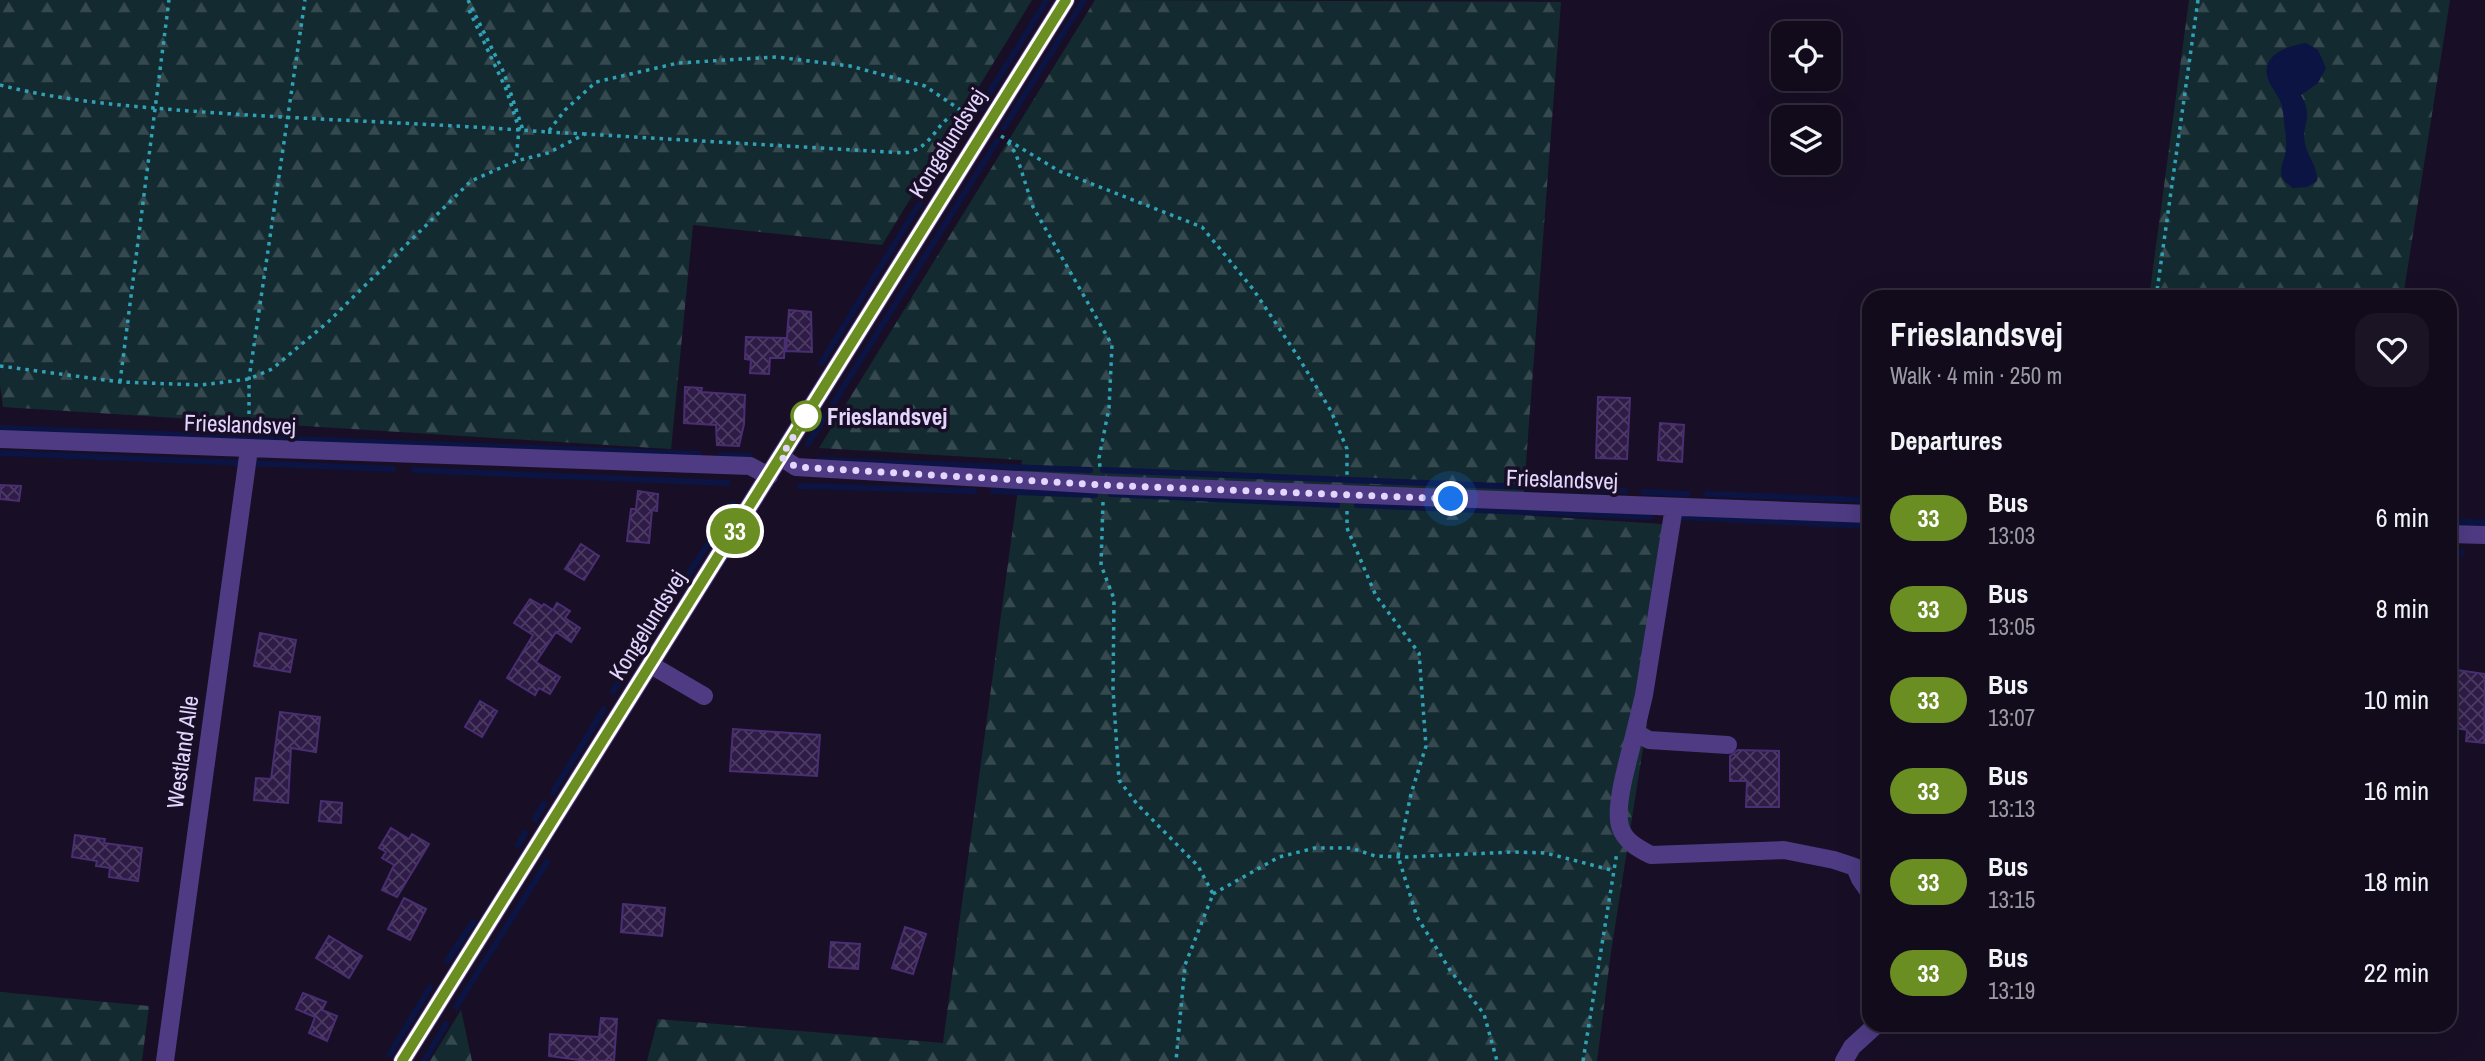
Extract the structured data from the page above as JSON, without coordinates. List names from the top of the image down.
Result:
{
  "streets": {
    "street": ["Kongelundsvej", "Frieslandsvej", "Westland Alle"]
  },
  "crossings": [
    ["Kongelundsvej", "Frieslandsvej"],
    ["Frieslandsvej", "Westland Alle"]
  ],
  "places": ["Frieslandsvej"],
  "lines": ["bus line 33"],
  "page": {
    "on_map": "33",
    "heading": [
      ["Frieslandsvej", "Walk · 4 min · 250 m"],
      "Departures"
    ],
    "list": [
      {
        "mark": "33",
        "name": "Bus",
        "note": "13:03",
        "value": "6 min"
      },
      {
        "mark": "33",
        "name": "Bus",
        "note": "13:05",
        "value": "8 min"
      },
      {
        "mark": "33",
        "name": "Bus",
        "note": "13:07",
        "value": "10 min"
      },
      {
        "mark": "33",
        "name": "Bus",
        "note": "13:13",
        "value": "16 min"
      },
      {
        "mark": "33",
        "name": "Bus",
        "note": "13:15",
        "value": "18 min"
      },
      {
        "mark": "33",
        "name": "Bus",
        "note": "13:19",
        "value": "22 min"
      }
    ]
  }
}
